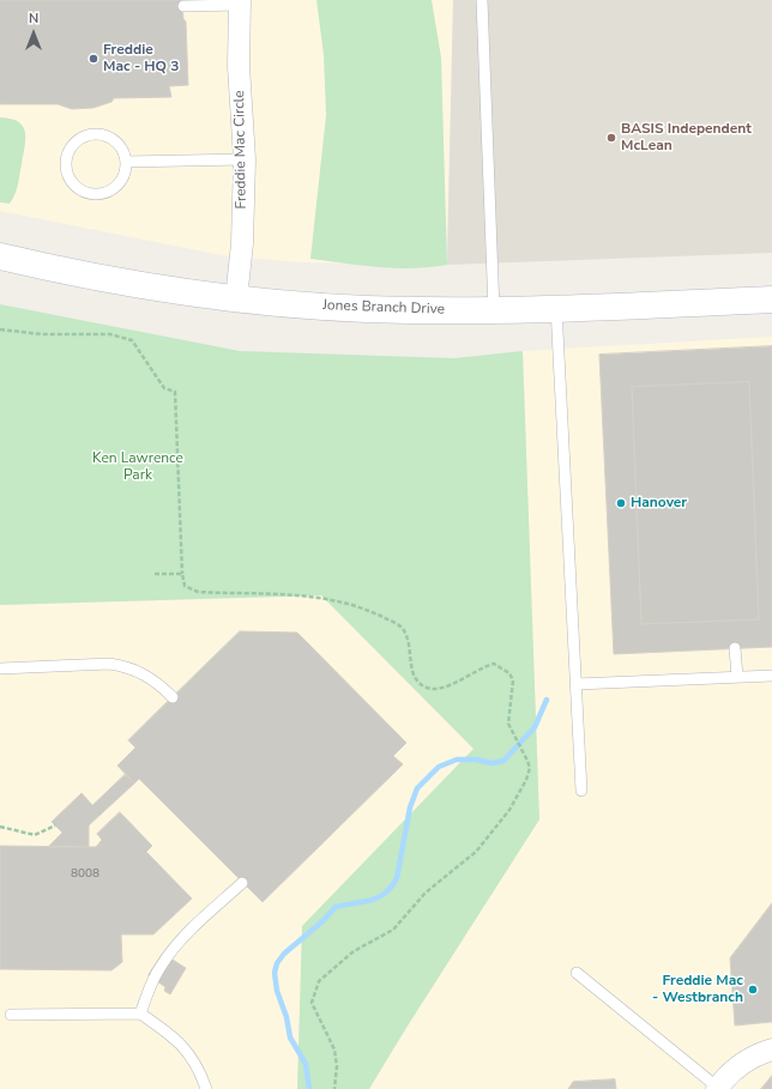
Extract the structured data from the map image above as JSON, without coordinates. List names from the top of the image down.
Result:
{
  "streets": {
    "main road": ["Jones Branch Drive"],
    "street": ["Freddie Mac Circle"]
  },
  "crossings": [
    ["Freddie Mac Circle", "Jones Branch Drive"]
  ],
  "parks": ["Ken Lawrence Park"],
  "places": [
    "Freddie Mac - HQ 3",
    "BASIS Independent McLean",
    "Hanover",
    "Freddie Mac - Westbranch"
  ],
  "house_numbers": ["8008"],
  "north": "top"
}
